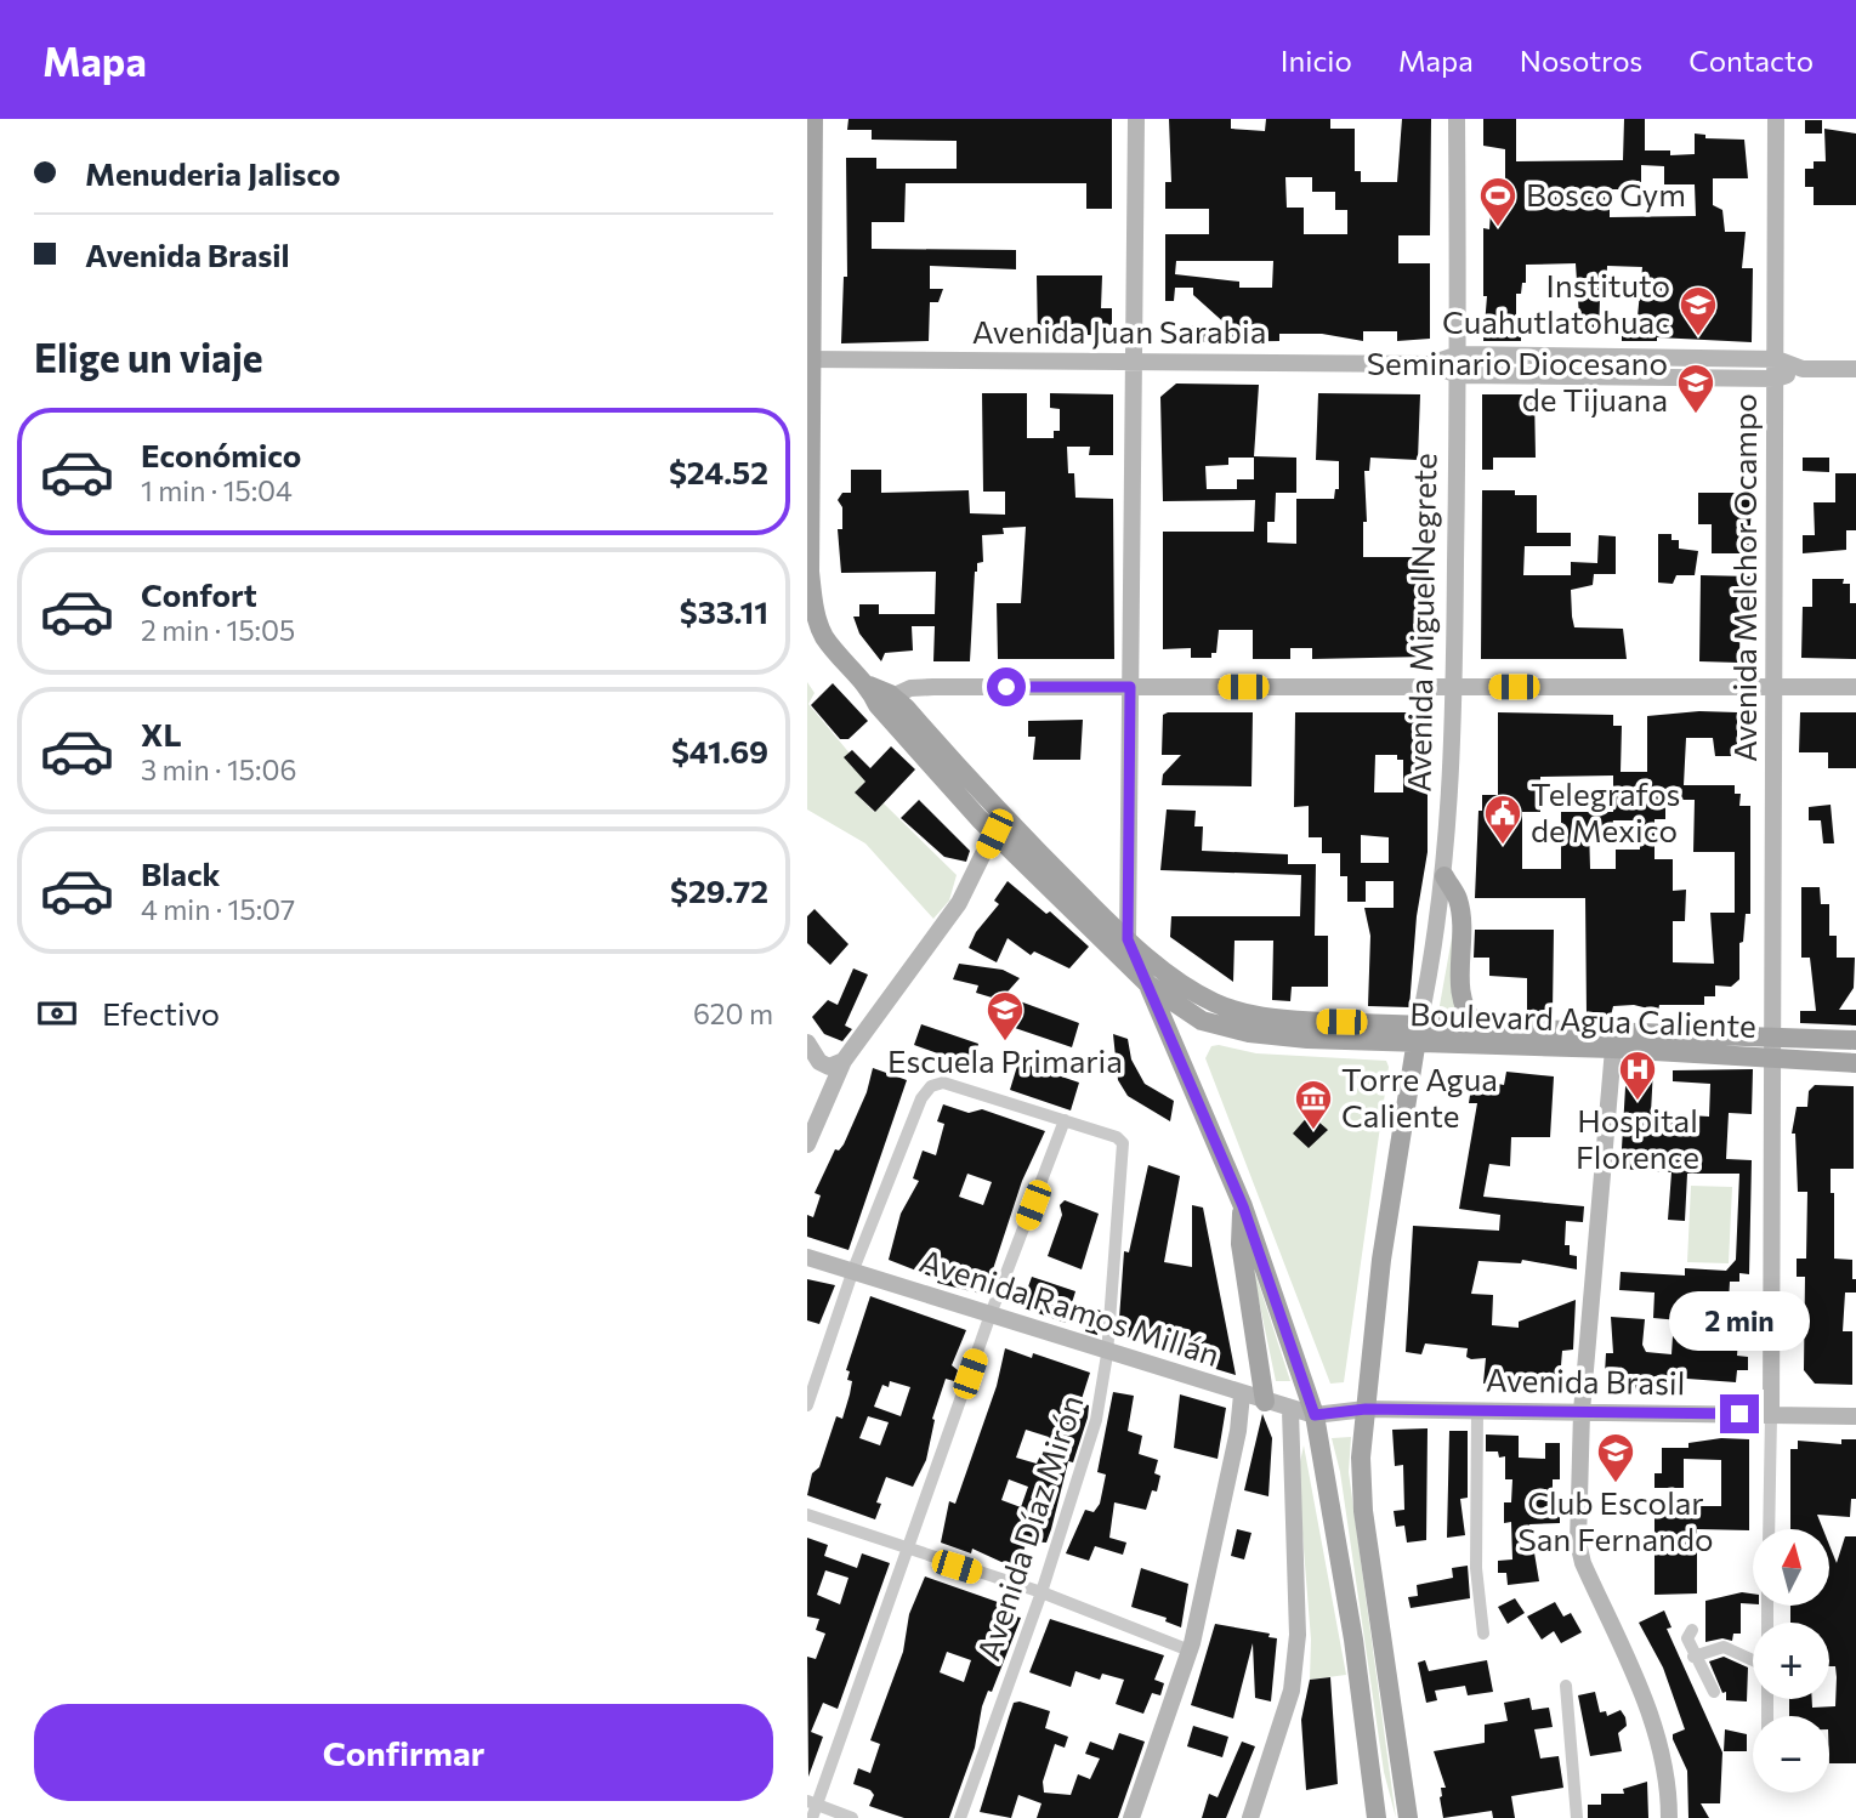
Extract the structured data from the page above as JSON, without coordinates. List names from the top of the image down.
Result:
{
  "streets": {
    "main road": ["Boulevard Agua Caliente"],
    "street": [
      "Avenida Juan Sarabia",
      "Avenida Melchor Ocampo",
      "Avenida Miguel Negrete",
      "Avenida Ramos Millán",
      "Avenida Brasil",
      "Avenida Díaz Mirón"
    ]
  },
  "crossings": [
    ["Avenida Juan Sarabia", "Avenida Melchor Ocampo"],
    ["Avenida Juan Sarabia", "Avenida Miguel Negrete"],
    ["Avenida Juan Sarabia", "Boulevard Agua Caliente"],
    ["Avenida Melchor Ocampo", "Boulevard Agua Caliente"],
    ["Avenida Melchor Ocampo", "Avenida Brasil"],
    ["Avenida Miguel Negrete", "Boulevard Agua Caliente"],
    ["Avenida Ramos Millán", "Avenida Brasil"],
    ["Avenida Ramos Millán", "Avenida Díaz Mirón"]
  ],
  "places": {
    "sports": ["Bosco Gym"],
    "school or university": [
      "Instituto Cuahutlatohuac",
      "Seminario Diocesano de Tijuana",
      "Escuela Primaria",
      "Club Escolar San Fernando"
    ],
    "public building": ["Telegrafos de Mexico"],
    "hospital": ["Hospital Florence"],
    "museum": ["Torre Agua Caliente"]
  },
  "north": "top",
  "page": {
    "header": "Mapa",
    "nav": [
      "Inicio",
      "Mapa",
      "Nosotros",
      "Contacto"
    ],
    "banner": ["Menuderia Jalisco", "Avenida Brasil"],
    "heading": "Elige un viaje",
    "list": [
      {
        "name": "Económico",
        "note": "1 min · 15:04",
        "value": "$24.52"
      },
      {
        "name": "Confort",
        "note": "2 min · 15:05",
        "value": "$33.11"
      },
      {
        "name": "XL",
        "note": "3 min · 15:06",
        "value": "$41.69"
      },
      {
        "name": "Black",
        "note": "4 min · 15:07",
        "value": "$29.72"
      }
    ],
    "pay": ["Efectivo", "620 m"],
    "bubble": "2 min",
    "map_buttons": ["+", "−"],
    "buttons": "Confirmar"
  }
}
